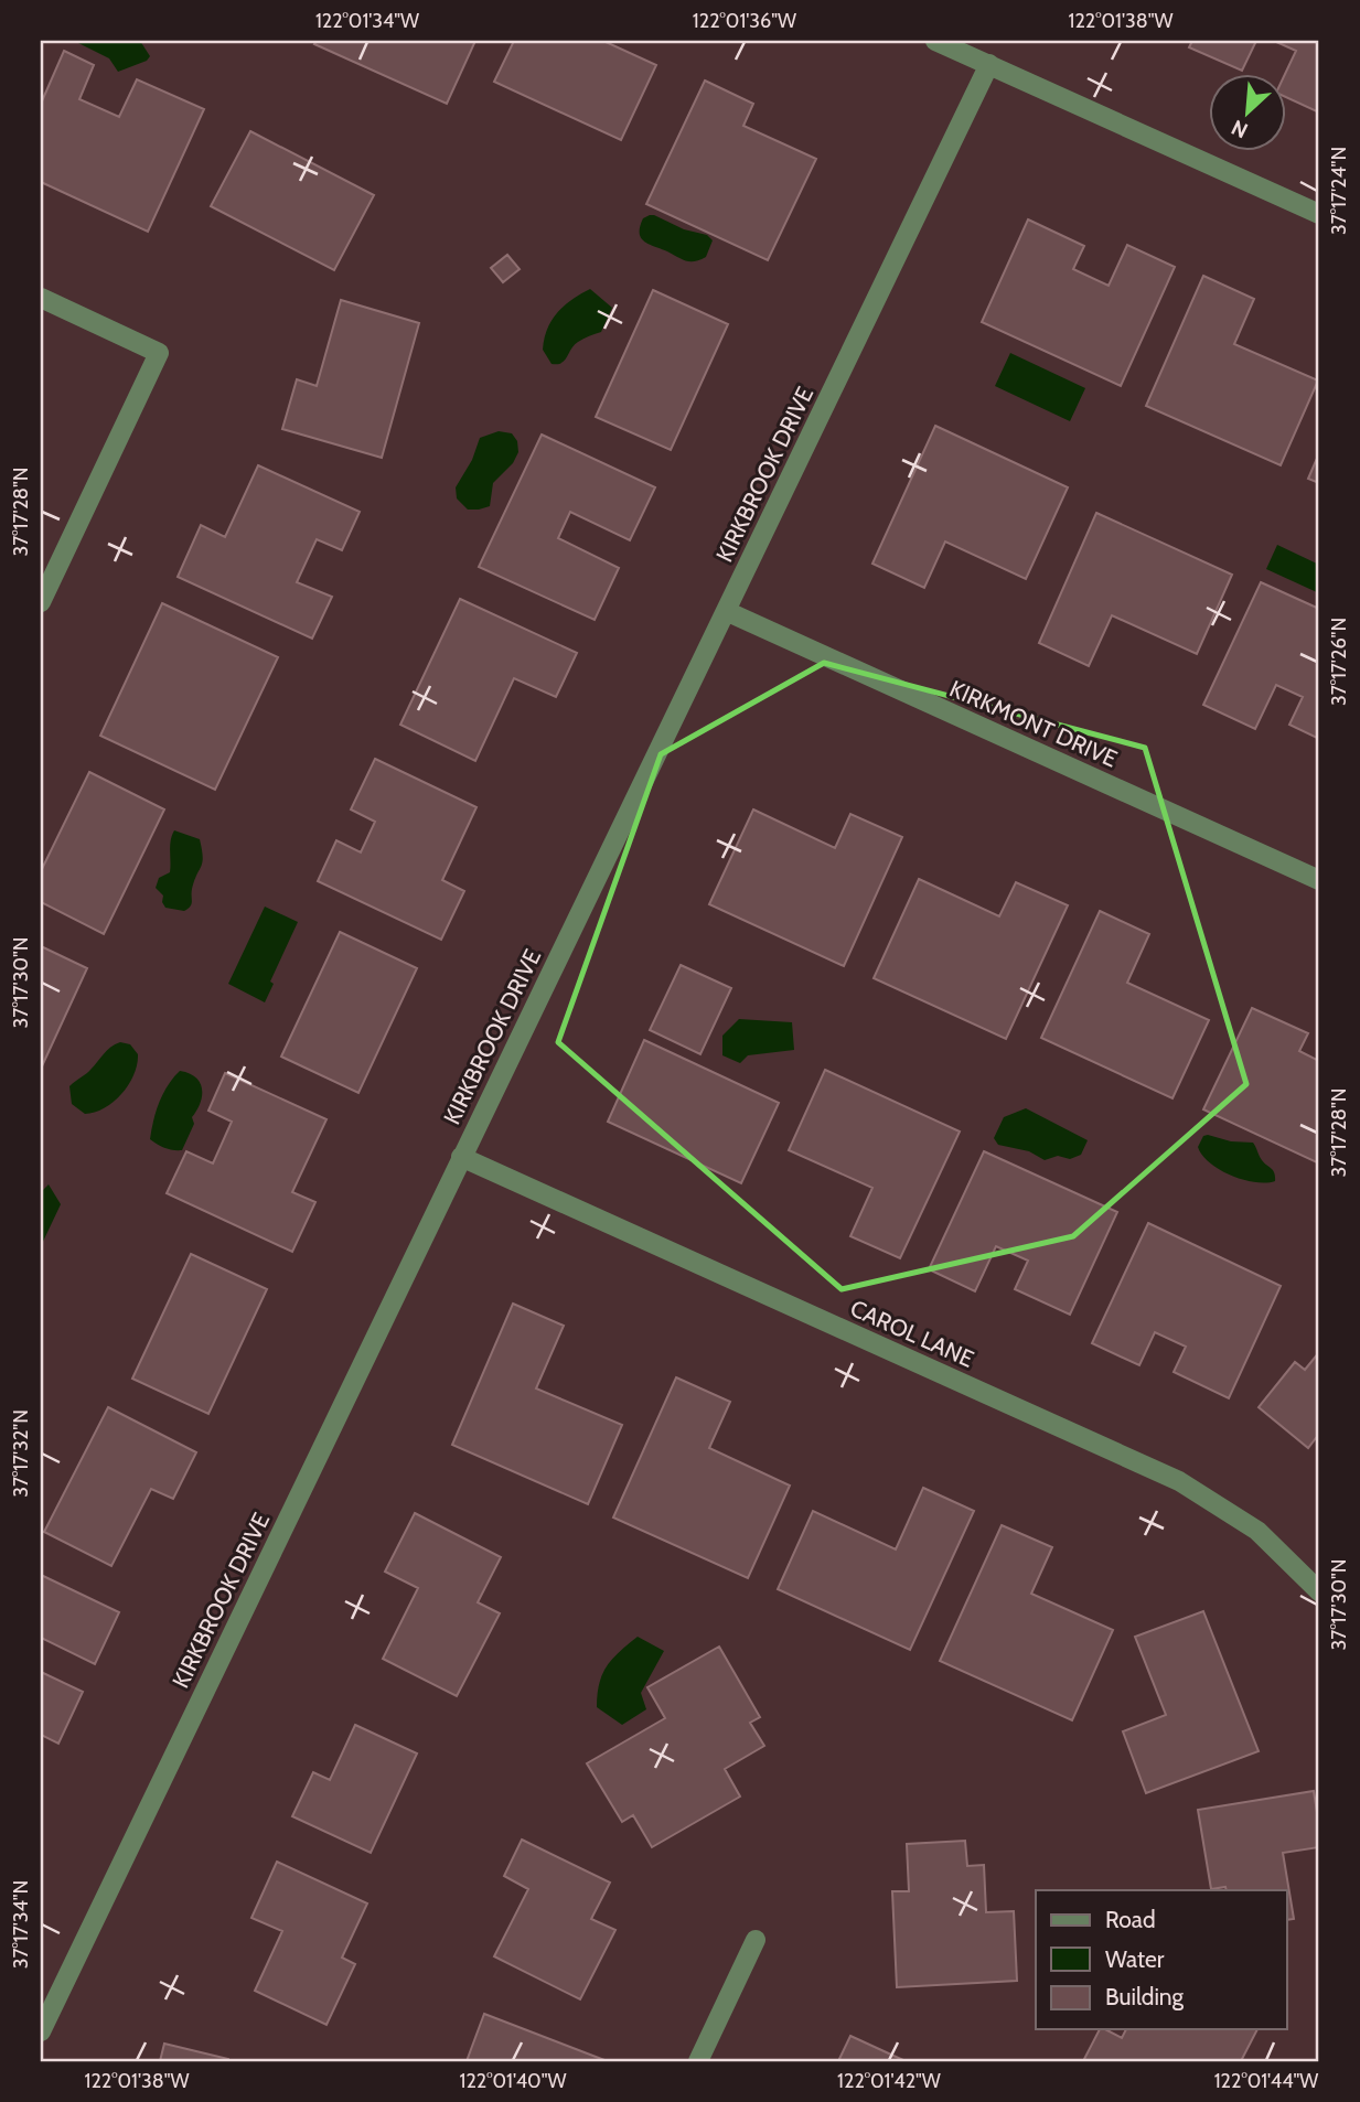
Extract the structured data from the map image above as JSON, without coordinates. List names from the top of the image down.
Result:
{
  "streets": {
    "street": ["KIRKBROOK DRIVE", "KIRKMONT DRIVE", "CAROL LANE"]
  },
  "crossings": [
    ["KIRKBROOK DRIVE", "KIRKMONT DRIVE"],
    ["KIRKBROOK DRIVE", "CAROL LANE"]
  ],
  "legend": ["Road", "Water", "Building"],
  "north": "bottom left",
  "coordinates": [
    "122°01'34\"W",
    "122°01'36\"W",
    "122°01'38\"W",
    "37°17'24\"N",
    "37°17'28\"N",
    "37°17'26\"N",
    "37°17'30\"N",
    "37°17'32\"N",
    "37°17'34\"N",
    "122°01'40\"W",
    "122°01'42\"W",
    "122°01'44\"W"
  ]
}
